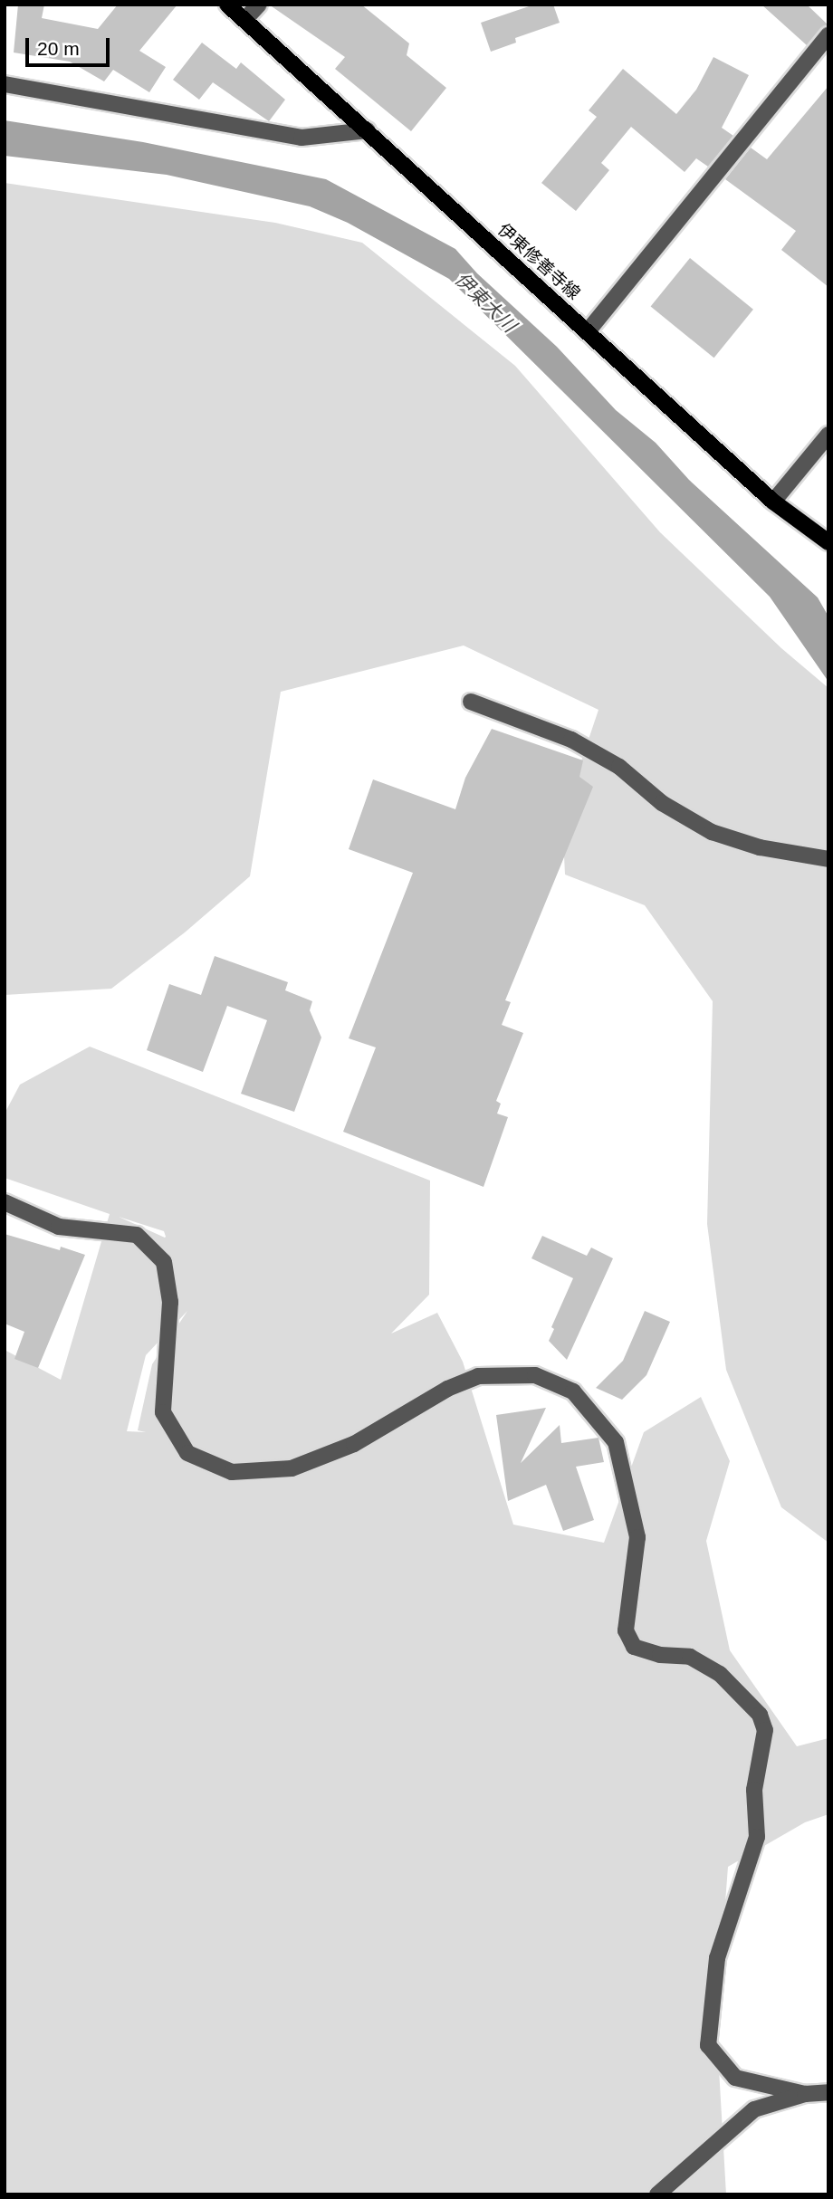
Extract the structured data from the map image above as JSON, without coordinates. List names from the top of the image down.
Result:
{
  "streets": {
    "main road": ["伊東修善寺線"]
  },
  "water": ["伊東大川"],
  "scale_bar": "20 m"
}
